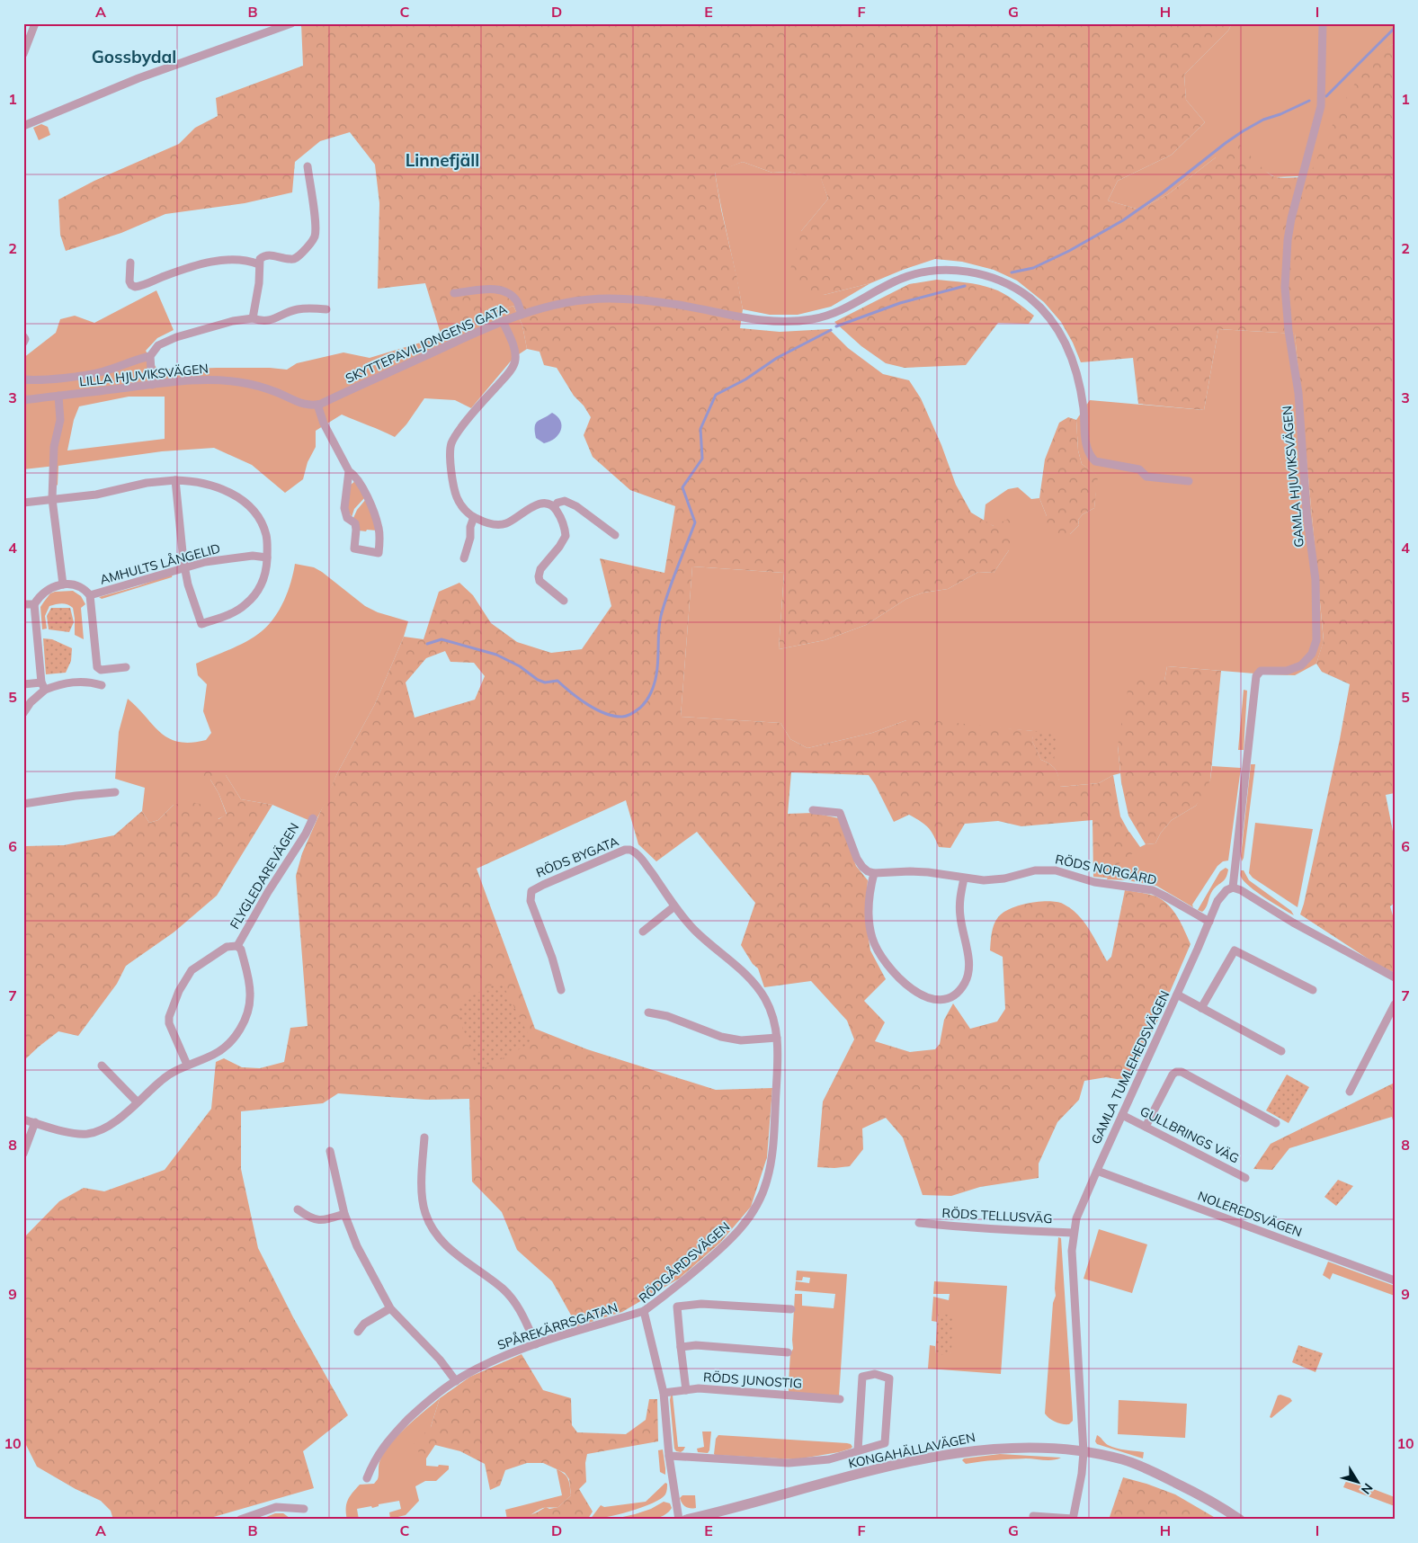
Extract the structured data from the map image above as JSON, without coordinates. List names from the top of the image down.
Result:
{
  "streets": {
    "street": [
      "SKYTTEPAVILJONGENS GATA",
      "LILLA HJUVIKSVÄGEN",
      "GAMLA HJUVIKSVÄGEN",
      "AMHULTS LÅNGELID",
      "RÖDS BYGATA",
      "RÖDS NORGÅRD",
      "FLYGLEDAREVÄGEN",
      "GAMLA TUMLEHEDSVÄGEN",
      "GULLBRINGS VÄG",
      "NOLEREDSVÄGEN",
      "RÖDS TELLUSVÄG",
      "RÖDGÅRDSVÄGEN",
      "SPÅREKÄRRSGATAN",
      "RÖDS JUNOSTIG",
      "KONGAHÄLLAVÄGEN"
    ]
  },
  "crossings": [
    ["SKYTTEPAVILJONGENS GATA", "LILLA HJUVIKSVÄGEN"],
    ["GAMLA HJUVIKSVÄGEN", "GAMLA TUMLEHEDSVÄGEN"],
    ["RÖDS BYGATA", "RÖDGÅRDSVÄGEN"],
    ["RÖDS NORGÅRD", "GAMLA TUMLEHEDSVÄGEN"],
    ["GAMLA TUMLEHEDSVÄGEN", "GULLBRINGS VÄG"],
    ["GAMLA TUMLEHEDSVÄGEN", "NOLEREDSVÄGEN"],
    ["GAMLA TUMLEHEDSVÄGEN", "RÖDS TELLUSVÄG"],
    ["GAMLA TUMLEHEDSVÄGEN", "KONGAHÄLLAVÄGEN"],
    ["RÖDGÅRDSVÄGEN", "SPÅREKÄRRSGATAN"],
    ["RÖDGÅRDSVÄGEN", "RÖDS JUNOSTIG"]
  ],
  "districts": ["Gossbydal", "Linnefjäll"],
  "north": "bottom right",
  "grid": {
    "columns": [
      "A",
      "B",
      "C",
      "D",
      "E",
      "F",
      "G",
      "H",
      "I"
    ],
    "rows": [
      "1",
      "2",
      "3",
      "4",
      "5",
      "6",
      "7",
      "8",
      "9",
      "10"
    ]
  }
}
